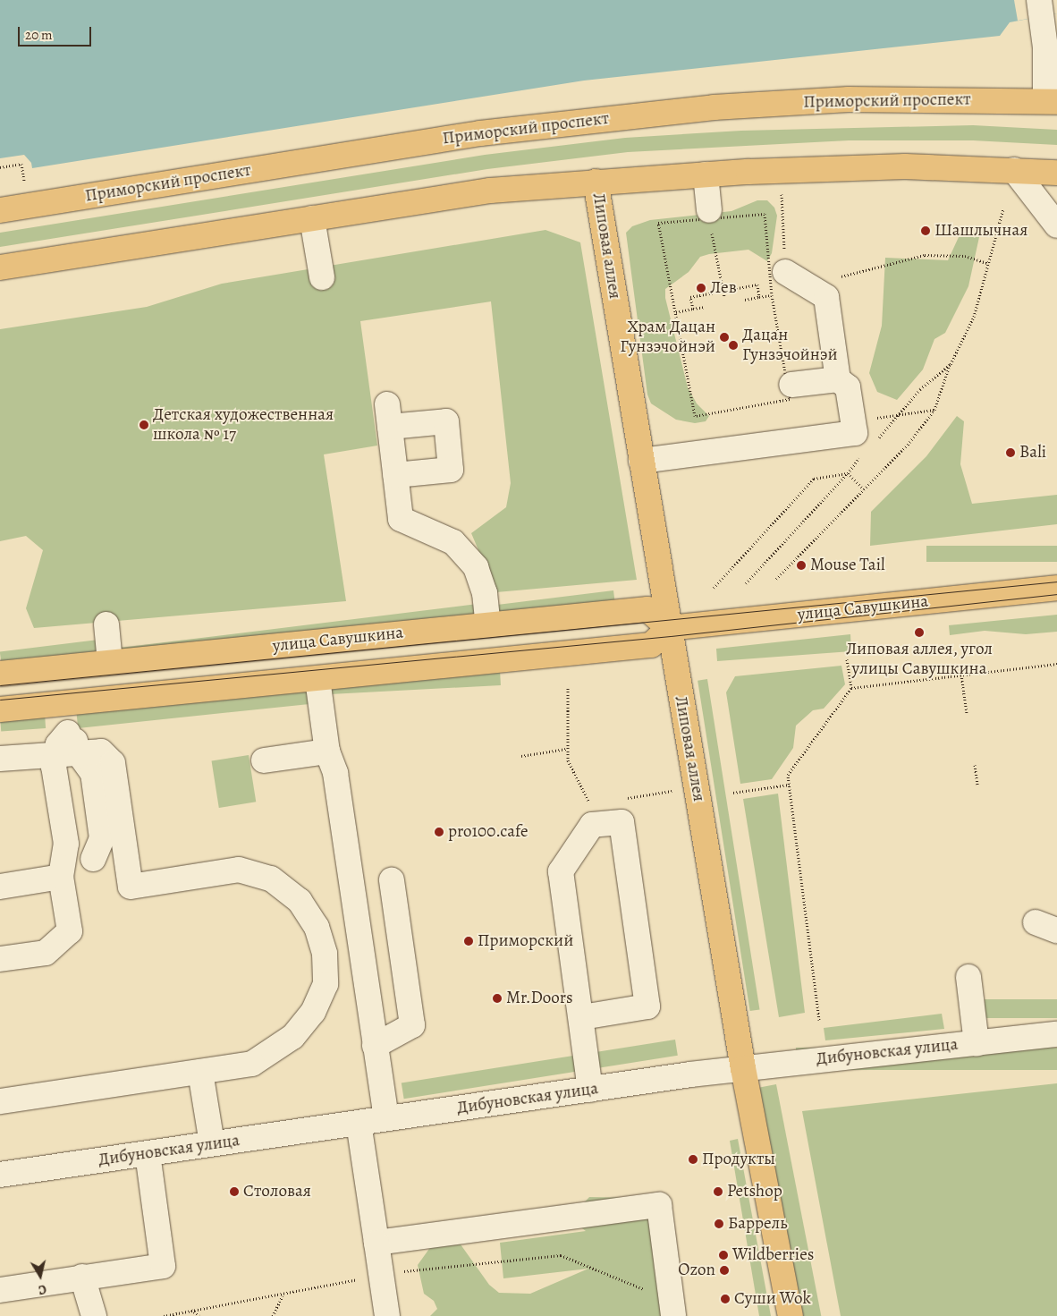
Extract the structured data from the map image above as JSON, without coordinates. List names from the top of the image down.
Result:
{
  "streets": {
    "main road": ["Приморский проспект", "Липовая аллея", "улица Савушкина"],
    "street": ["Дибуновская улица"]
  },
  "crossings": [
    ["Липовая аллея", "улица Савушкина"],
    ["Липовая аллея", "Дибуновская улица"]
  ],
  "places": [
    "Шашлычная",
    "Лев",
    "Храм Дацан Гунзэчойнэй",
    "Дацан Гунзэчойнэй",
    "Детская художественная школа № 17",
    "Bali",
    "Mouse Tail",
    "Липовая аллея, угол улицы Савушкина",
    "pro100.cafe",
    "Приморский",
    "Mr.Doors",
    "Продукты",
    "Столовая",
    "Petshop",
    "Баррель",
    "Wildberries",
    "Ozon",
    "Суши Wok"
  ],
  "scale_bar": "20 m",
  "north": "bottom"
}
